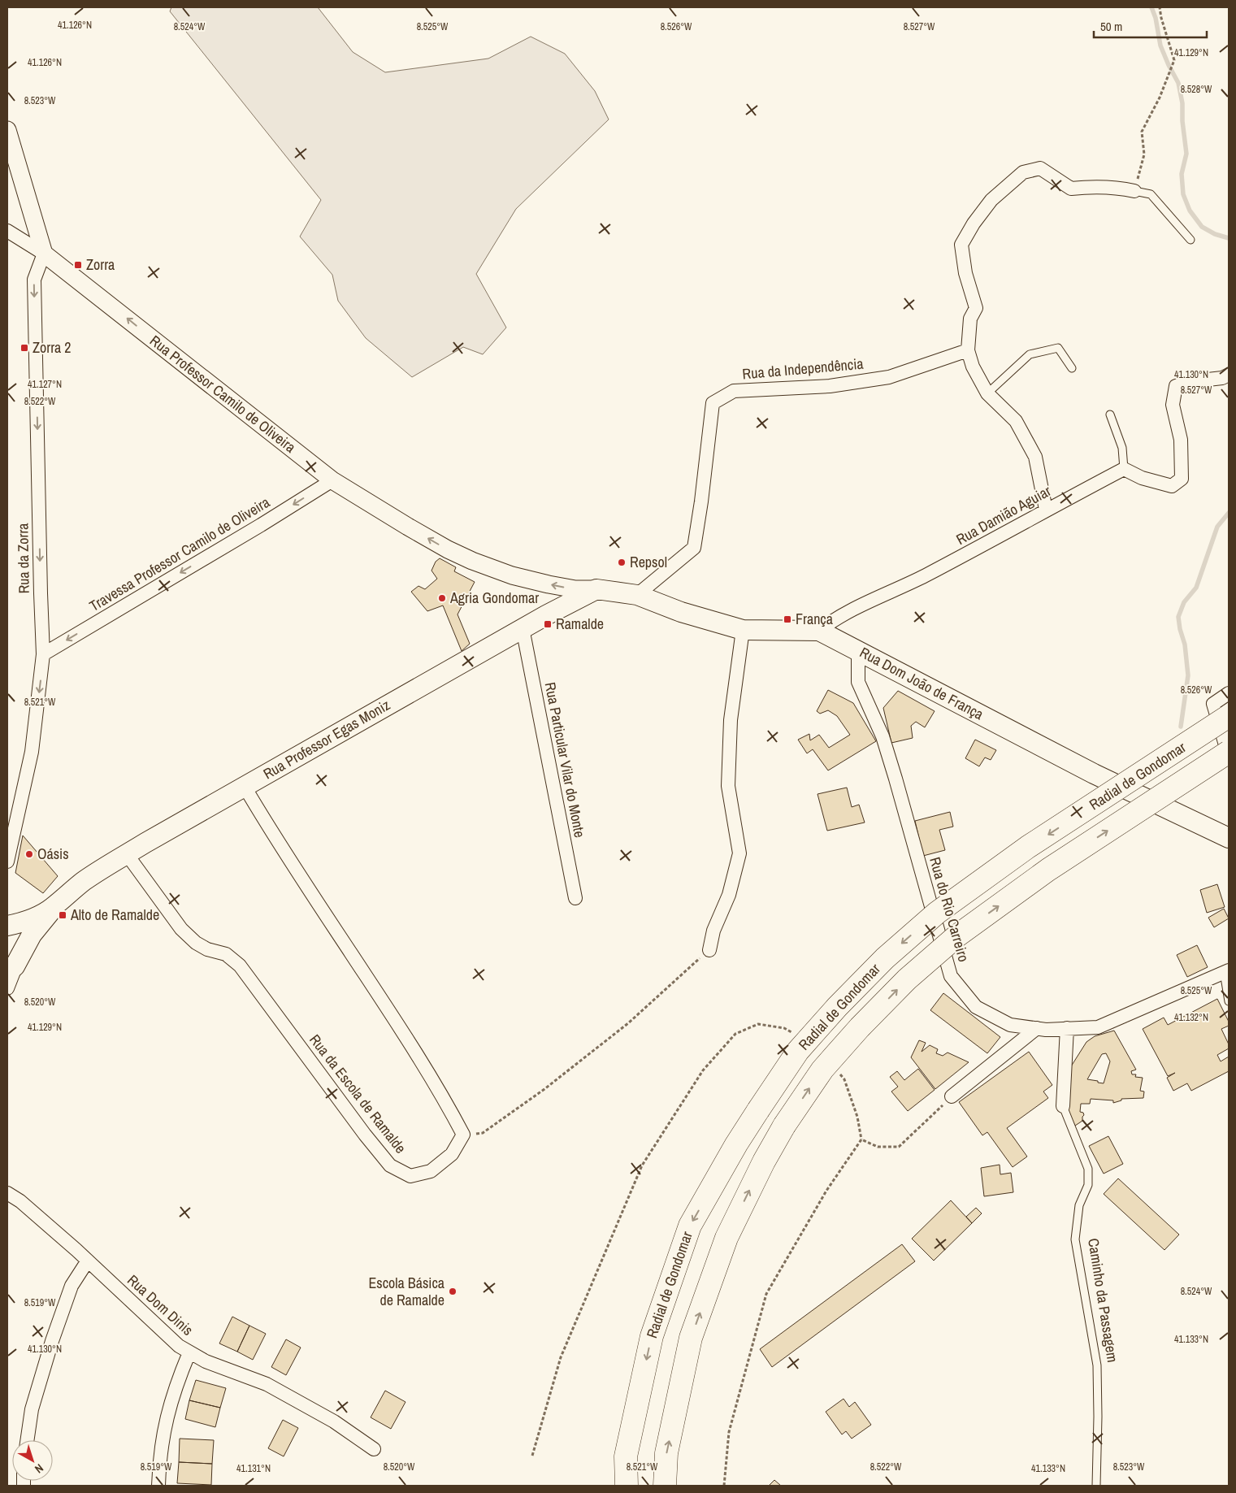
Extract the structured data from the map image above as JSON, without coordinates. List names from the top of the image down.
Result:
{
  "streets": {
    "highway": ["Radial de Gondomar"],
    "main road": ["Rua Dom João de França", "Rua Professor Egas Moniz"],
    "street": [
      "Rua da Independência",
      "Rua Professor Camilo de Oliveira",
      "Rua Damião Aguiar",
      "Travessa Professor Camilo de Oliveira",
      "Rua da Zorra",
      "Rua Particular Vilar do Monte",
      "Rua do Rio Carreiro",
      "Rua da Escola de Ramalde",
      "Caminho da Passagem",
      "Rua Dom Dinis"
    ]
  },
  "crossings": [
    ["Rua da Independência", "Rua Dom João de França"],
    ["Rua Professor Camilo de Oliveira", "Travessa Professor Camilo de Oliveira"],
    ["Rua Professor Camilo de Oliveira", "Rua da Zorra"],
    ["Rua Professor Camilo de Oliveira", "Rua Dom João de França"],
    ["Rua Professor Camilo de Oliveira", "Rua Professor Egas Moniz"],
    ["Rua Damião Aguiar", "Rua Dom João de França"],
    ["Travessa Professor Camilo de Oliveira", "Rua da Zorra"],
    ["Rua Dom João de França", "Rua Professor Egas Moniz"],
    ["Rua Dom João de França", "Rua do Rio Carreiro"],
    ["Rua Professor Egas Moniz", "Rua Particular Vilar do Monte"],
    ["Rua Professor Egas Moniz", "Rua da Escola de Ramalde"],
    ["Rua do Rio Carreiro", "Caminho da Passagem"]
  ],
  "one_way": ["Rua Professor Camilo de Oliveira", "Travessa Professor Camilo de Oliveira", "Rua da Zorra"],
  "places": {
    "transit": [
      "Zorra",
      "Zorra 2",
      "França",
      "Ramalde",
      "Alto de Ramalde"
    ],
    "other": [
      "Repsol",
      "Agria Gondomar",
      "Oásis",
      "Escola Básica de Ramalde"
    ]
  },
  "scale_bar": "50 m",
  "north": "bottom right",
  "coordinates": [
    "41.126°N",
    "8.524°W",
    "8.526°W",
    "8.527°W",
    "8.525°W",
    "41.129°N",
    "8.528°W",
    "8.523°W",
    "41.130°N",
    "41.127°N",
    "8.522°W",
    "8.521°W",
    "8.520°W",
    "41.132°N",
    "8.519°W",
    "41.133°N",
    "41.131°N"
  ]
}
